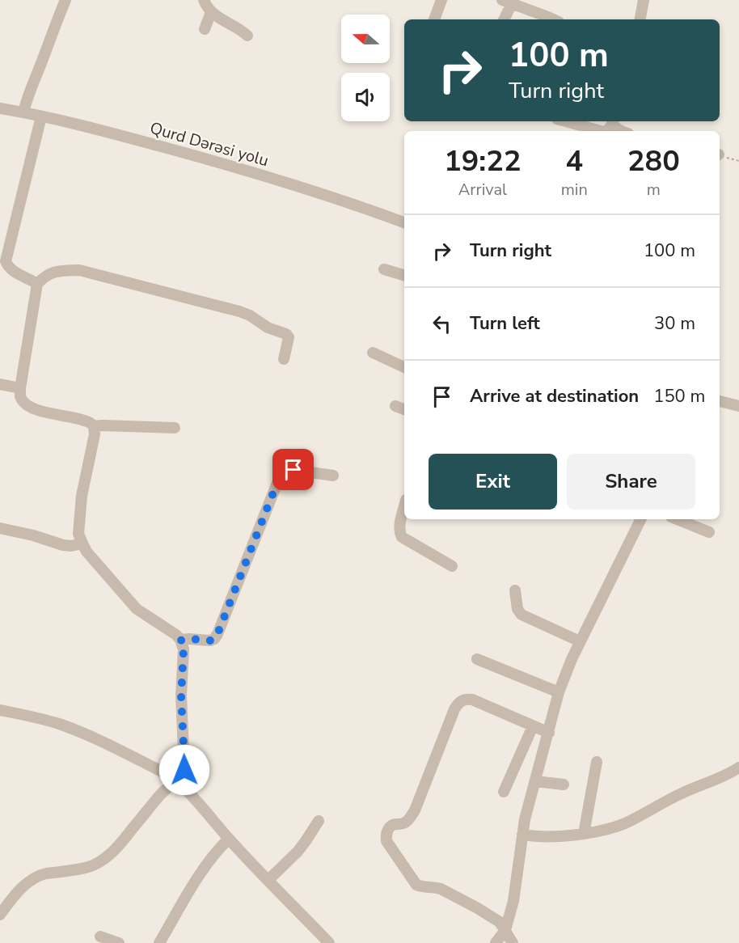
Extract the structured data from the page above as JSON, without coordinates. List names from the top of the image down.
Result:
{
  "streets": {
    "street": ["Qurd Dərəsi yolu"]
  },
  "north": "left",
  "page": {
    "turn": ["100 m", "Turn right"],
    "eta": [
      "19:22",
      "Arrival",
      "4",
      "min",
      "280",
      "m"
    ],
    "list": [
      {
        "name": "Turn right",
        "value": "100 m"
      },
      {
        "name": "Turn left",
        "value": "30 m"
      },
      {
        "name": "Arrive at destination",
        "value": "150 m"
      }
    ],
    "buttons": ["Exit", "Share"]
  }
}
